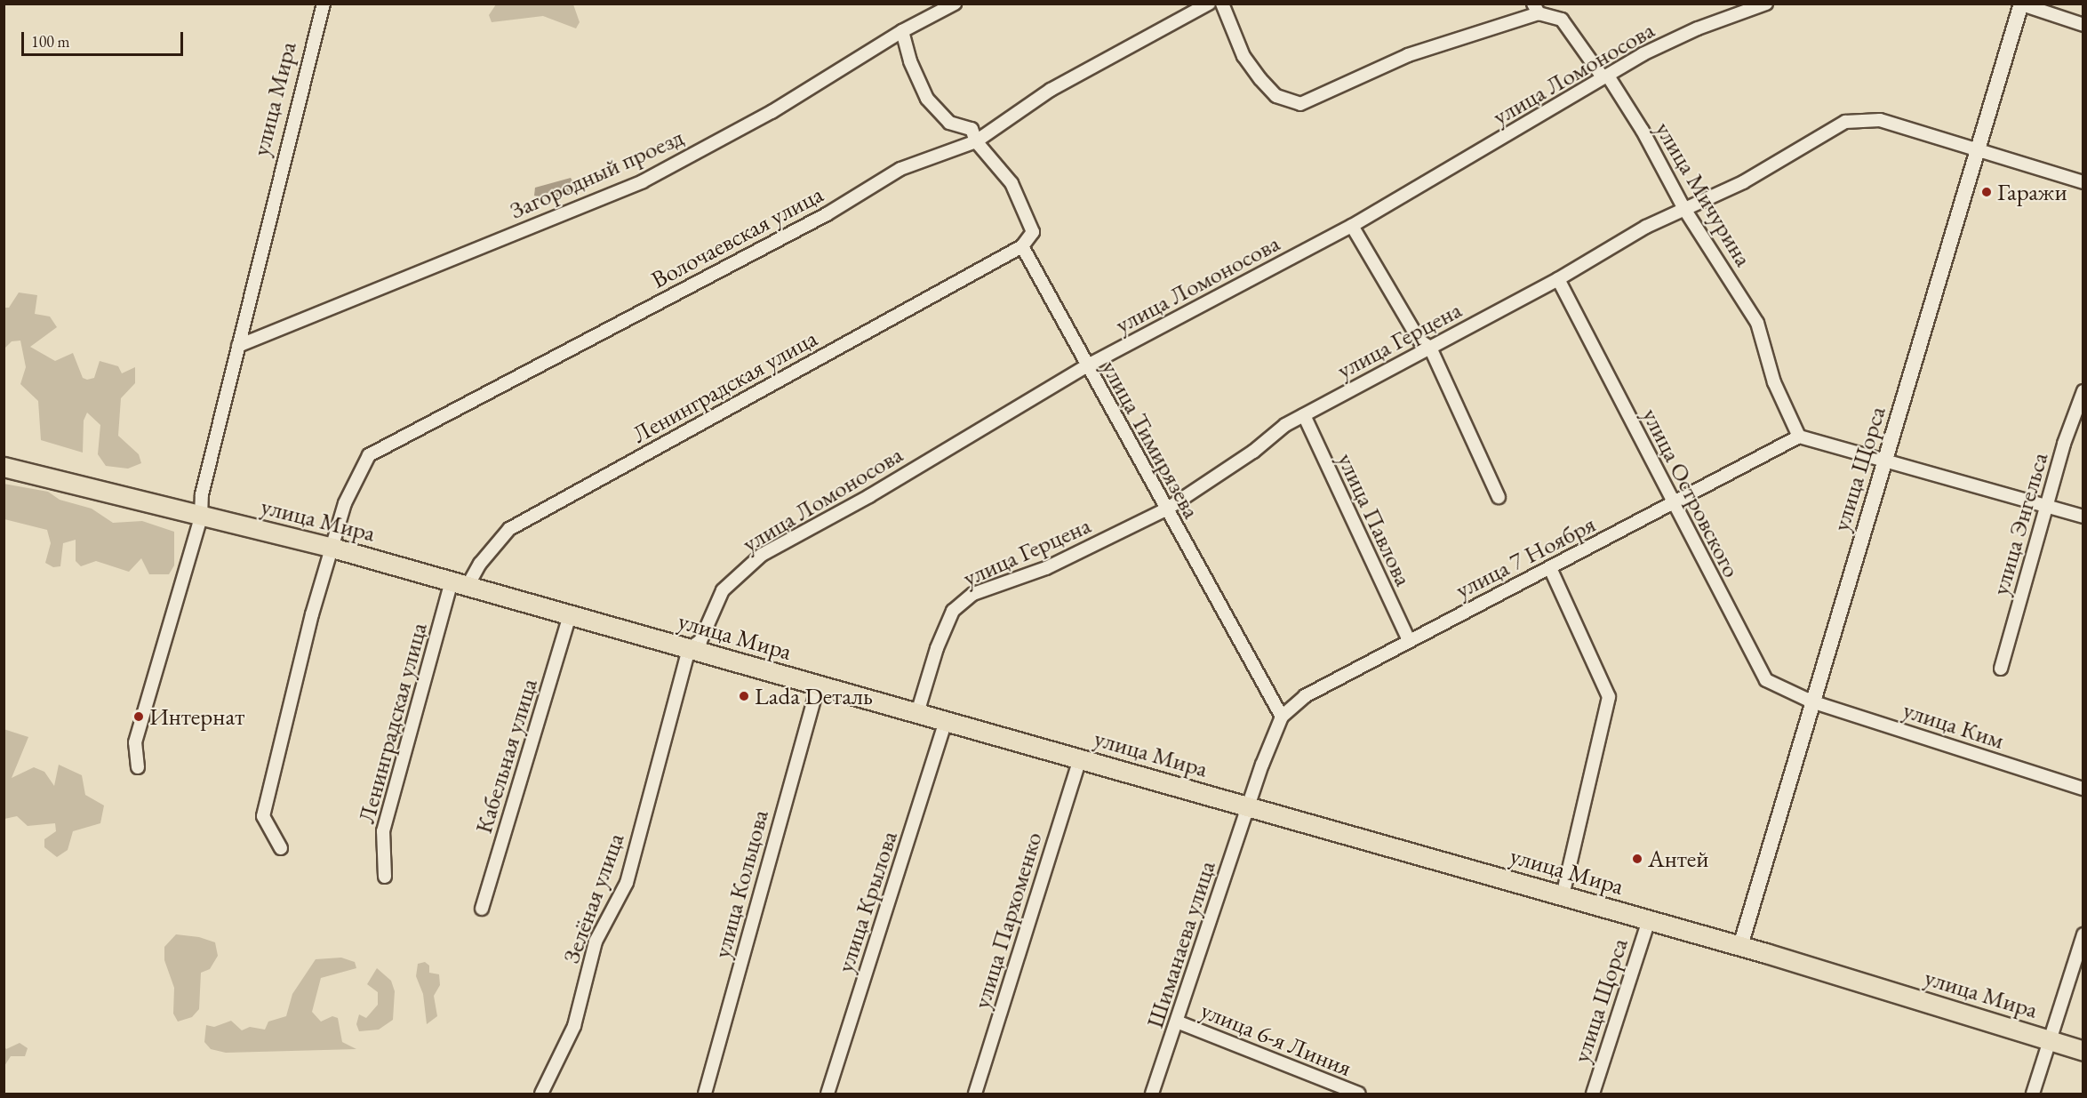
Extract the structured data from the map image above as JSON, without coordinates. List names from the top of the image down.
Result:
{
  "streets": {
    "main road": ["улица Мира"],
    "street": [
      "улица Ломоносова",
      "Загородный проезд",
      "улица Мичурина",
      "Волочаевская улица",
      "улица Герцена",
      "Ленинградская улица",
      "улица Тимирязева",
      "улица Щорса",
      "улица Островского",
      "улица Павлова",
      "улица Энгельса",
      "улица 7 Ноября",
      "улица Ким",
      "Кабельная улица",
      "улица Кольцова",
      "Зелёная улица",
      "улица Крылова",
      "улица Пархоменко",
      "Шиманаева улица",
      "улица 6-я Линия"
    ]
  },
  "crossings": [
    ["улица Ломоносова", "улица Мира"],
    ["улица Ломоносова", "улица Мичурина"],
    ["улица Ломоносова", "улица Тимирязева"],
    ["улица Ломоносова", "Зелёная улица"],
    ["улица Мира", "Загородный проезд"],
    ["улица Мира", "Волочаевская улица"],
    ["улица Мира", "улица Герцена"],
    ["улица Мира", "Ленинградская улица"],
    ["улица Мира", "улица Щорса"],
    ["улица Мира", "улица 7 Ноября"],
    ["улица Мира", "Кабельная улица"],
    ["улица Мира", "улица Кольцова"],
    ["улица Мира", "Зелёная улица"],
    ["улица Мира", "улица Крылова"],
    ["улица Мира", "улица Пархоменко"],
    ["улица Мира", "Шиманаева улица"],
    ["улица Мичурина", "улица Герцена"],
    ["улица Мичурина", "улица 7 Ноября"],
    ["улица Герцена", "улица Тимирязева"],
    ["улица Герцена", "улица Щорса"],
    ["улица Герцена", "улица Островского"],
    ["улица Герцена", "улица Павлова"],
    ["Ленинградская улица", "улица Тимирязева"],
    ["улица Тимирязева", "улица 7 Ноября"],
    ["улица Щорса", "улица Островского"],
    ["улица Щорса", "улица Ким"],
    ["улица Островского", "улица 7 Ноября"],
    ["улица Островского", "улица Ким"],
    ["улица Павлова", "улица 7 Ноября"],
    ["улица 7 Ноября", "Шиманаева улица"],
    ["Шиманаева улица", "улица 6-я Линия"]
  ],
  "places": [
    "Гаражи",
    "Lada Dеталь",
    "Интернат",
    "Антей"
  ],
  "scale_bar": "100 m"
}
